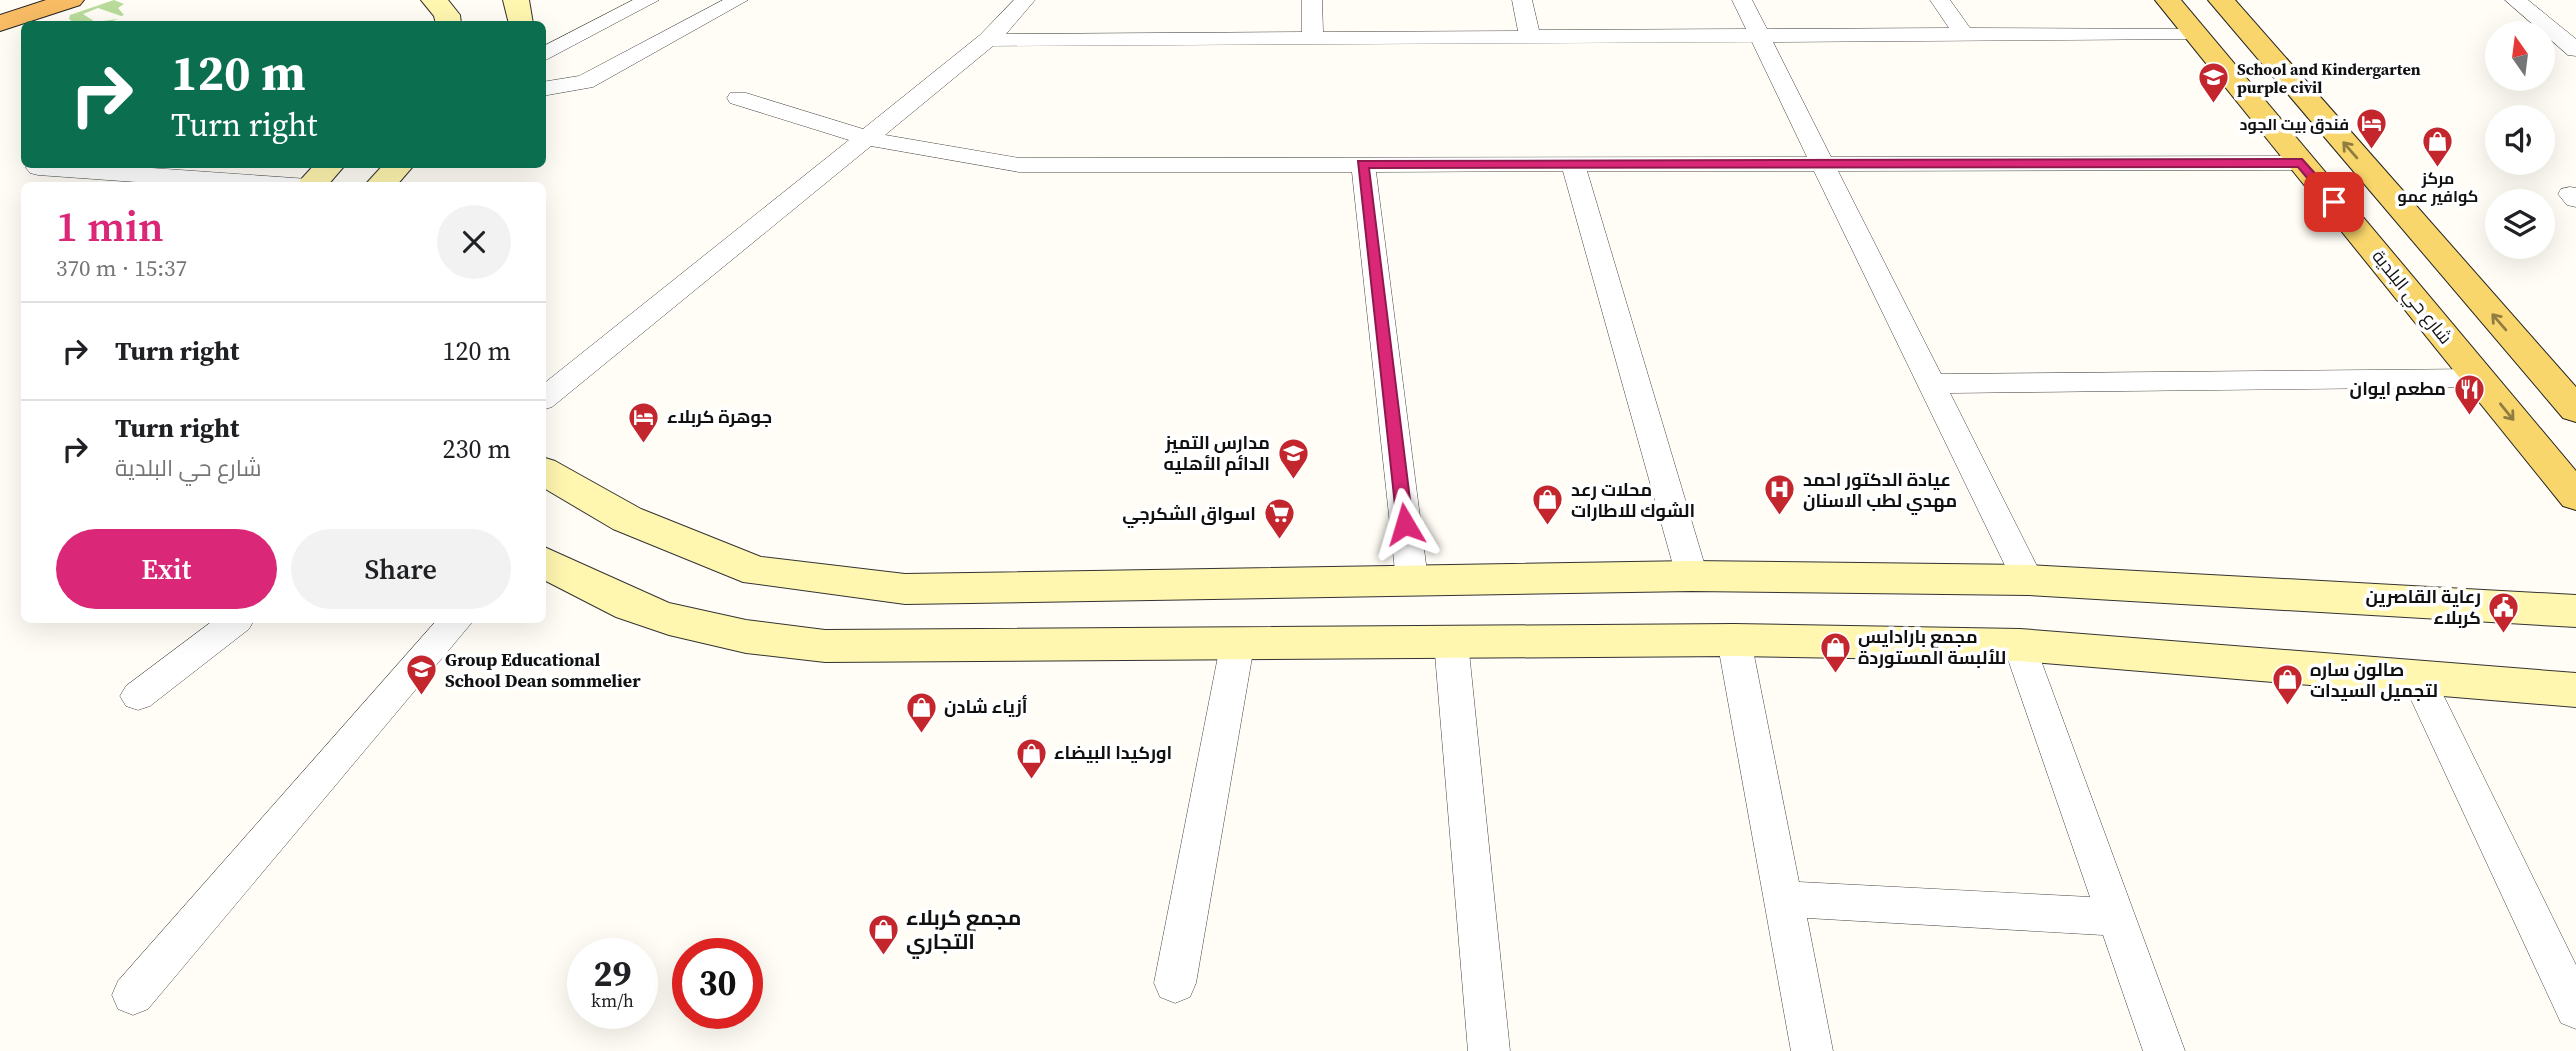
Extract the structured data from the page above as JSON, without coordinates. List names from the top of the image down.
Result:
{
  "streets": {
    "main road": ["شارع حي البلدية"]
  },
  "places": {
    "school or university": ["School and Kindergarten purple civil", "مدارس التميز الدائم الأهليه", "Group Educational School Dean sommelier"],
    "hotel": ["فندق بيت الجود", "جوهرة كربلاء"],
    "shop": [
      "مركز كوافير عمو",
      "محلات رعد الشوك للاطارات",
      "مجمع بارادايس للألبسة المستوردة",
      "صالون ساره لتجميل السيدات",
      "أزياء شادن",
      "اوركيدا البيضاء",
      "مجمع كربلاء التجاري"
    ],
    "restaurant": ["مطعم ايوان"],
    "hospital": ["عيادة الدكتور احمد مهدي لطب الاسنان"],
    "supermarket": ["اسواق الشكرجي"],
    "public building": ["رعاية القاصرين كربلاء"]
  },
  "north": "top",
  "page": {
    "turn": ["120 m", "Turn right"],
    "heading": ["1 min", "370 m · 15:37"],
    "list": [
      {
        "name": "Turn right",
        "value": "120 m"
      },
      {
        "name": "Turn right",
        "note": "شارع حي البلدية",
        "value": "230 m"
      }
    ],
    "buttons": ["Exit", "Share"],
    "speed": "29 km/h",
    "limit": "30"
  }
}
